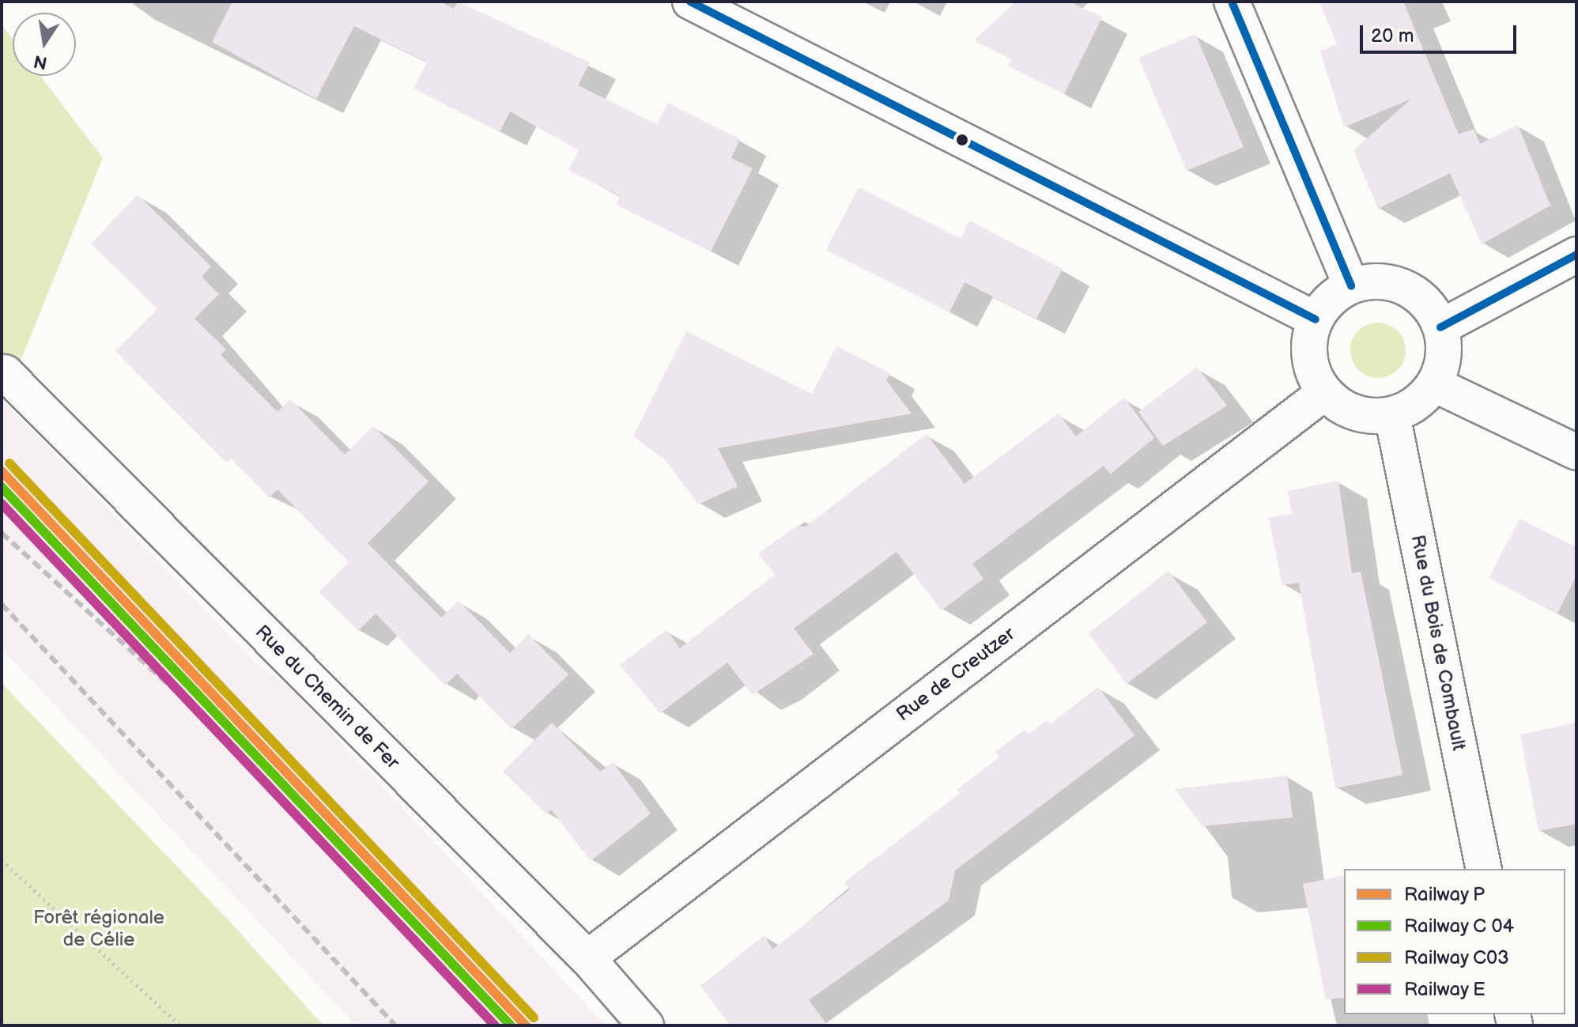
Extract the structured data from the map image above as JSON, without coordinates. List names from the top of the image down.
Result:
{
  "streets": {
    "street": ["Rue du Bois de Combault", "Rue de Creutzer", "Rue du Chemin de Fer"]
  },
  "crossings": [
    ["Rue du Bois de Combault", "Rue de Creutzer"],
    ["Rue de Creutzer", "Rue du Chemin de Fer"]
  ],
  "parks": ["Forêt régionale de Célie"],
  "lines": ["rail line C03", "rail line P", "rail line E"],
  "legend": [
    "Railway P",
    "Railway C 04",
    "Railway C03",
    "Railway E"
  ],
  "scale_bar": "20 m",
  "north": "bottom"
}
